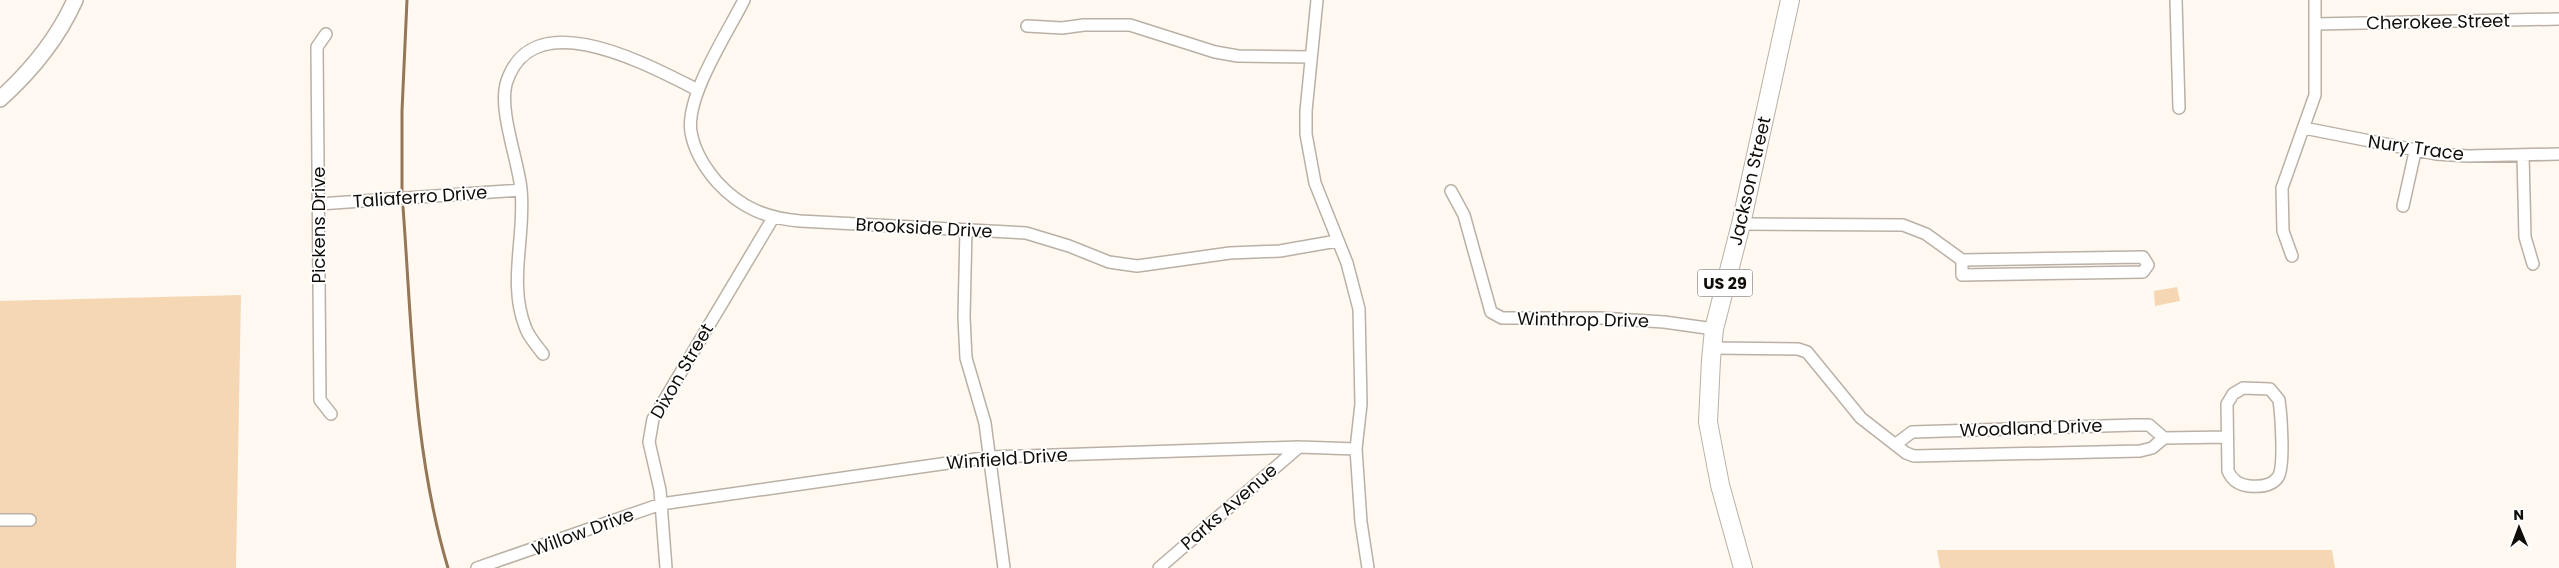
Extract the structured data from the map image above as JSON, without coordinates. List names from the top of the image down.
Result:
{
  "streets": {
    "main road": ["Jackson Street", "US 29"],
    "street": [
      "Cherokee Street",
      "Nury Trace",
      "Taliaferro Drive",
      "Pickens Drive",
      "Brookside Drive",
      "Winthrop Drive",
      "Dixon Street",
      "Woodland Drive",
      "Winfield Drive",
      "Parks Avenue",
      "Willow Drive"
    ]
  },
  "crossings": [
    ["Jackson Street", "Winthrop Drive"],
    ["Jackson Street", "Woodland Drive"],
    ["Taliaferro Drive", "Pickens Drive"],
    ["Brookside Drive", "Dixon Street"],
    ["Dixon Street", "Winfield Drive"],
    ["Dixon Street", "Willow Drive"],
    ["Winfield Drive", "Parks Avenue"],
    ["Winfield Drive", "Willow Drive"]
  ],
  "north": "top"
}
